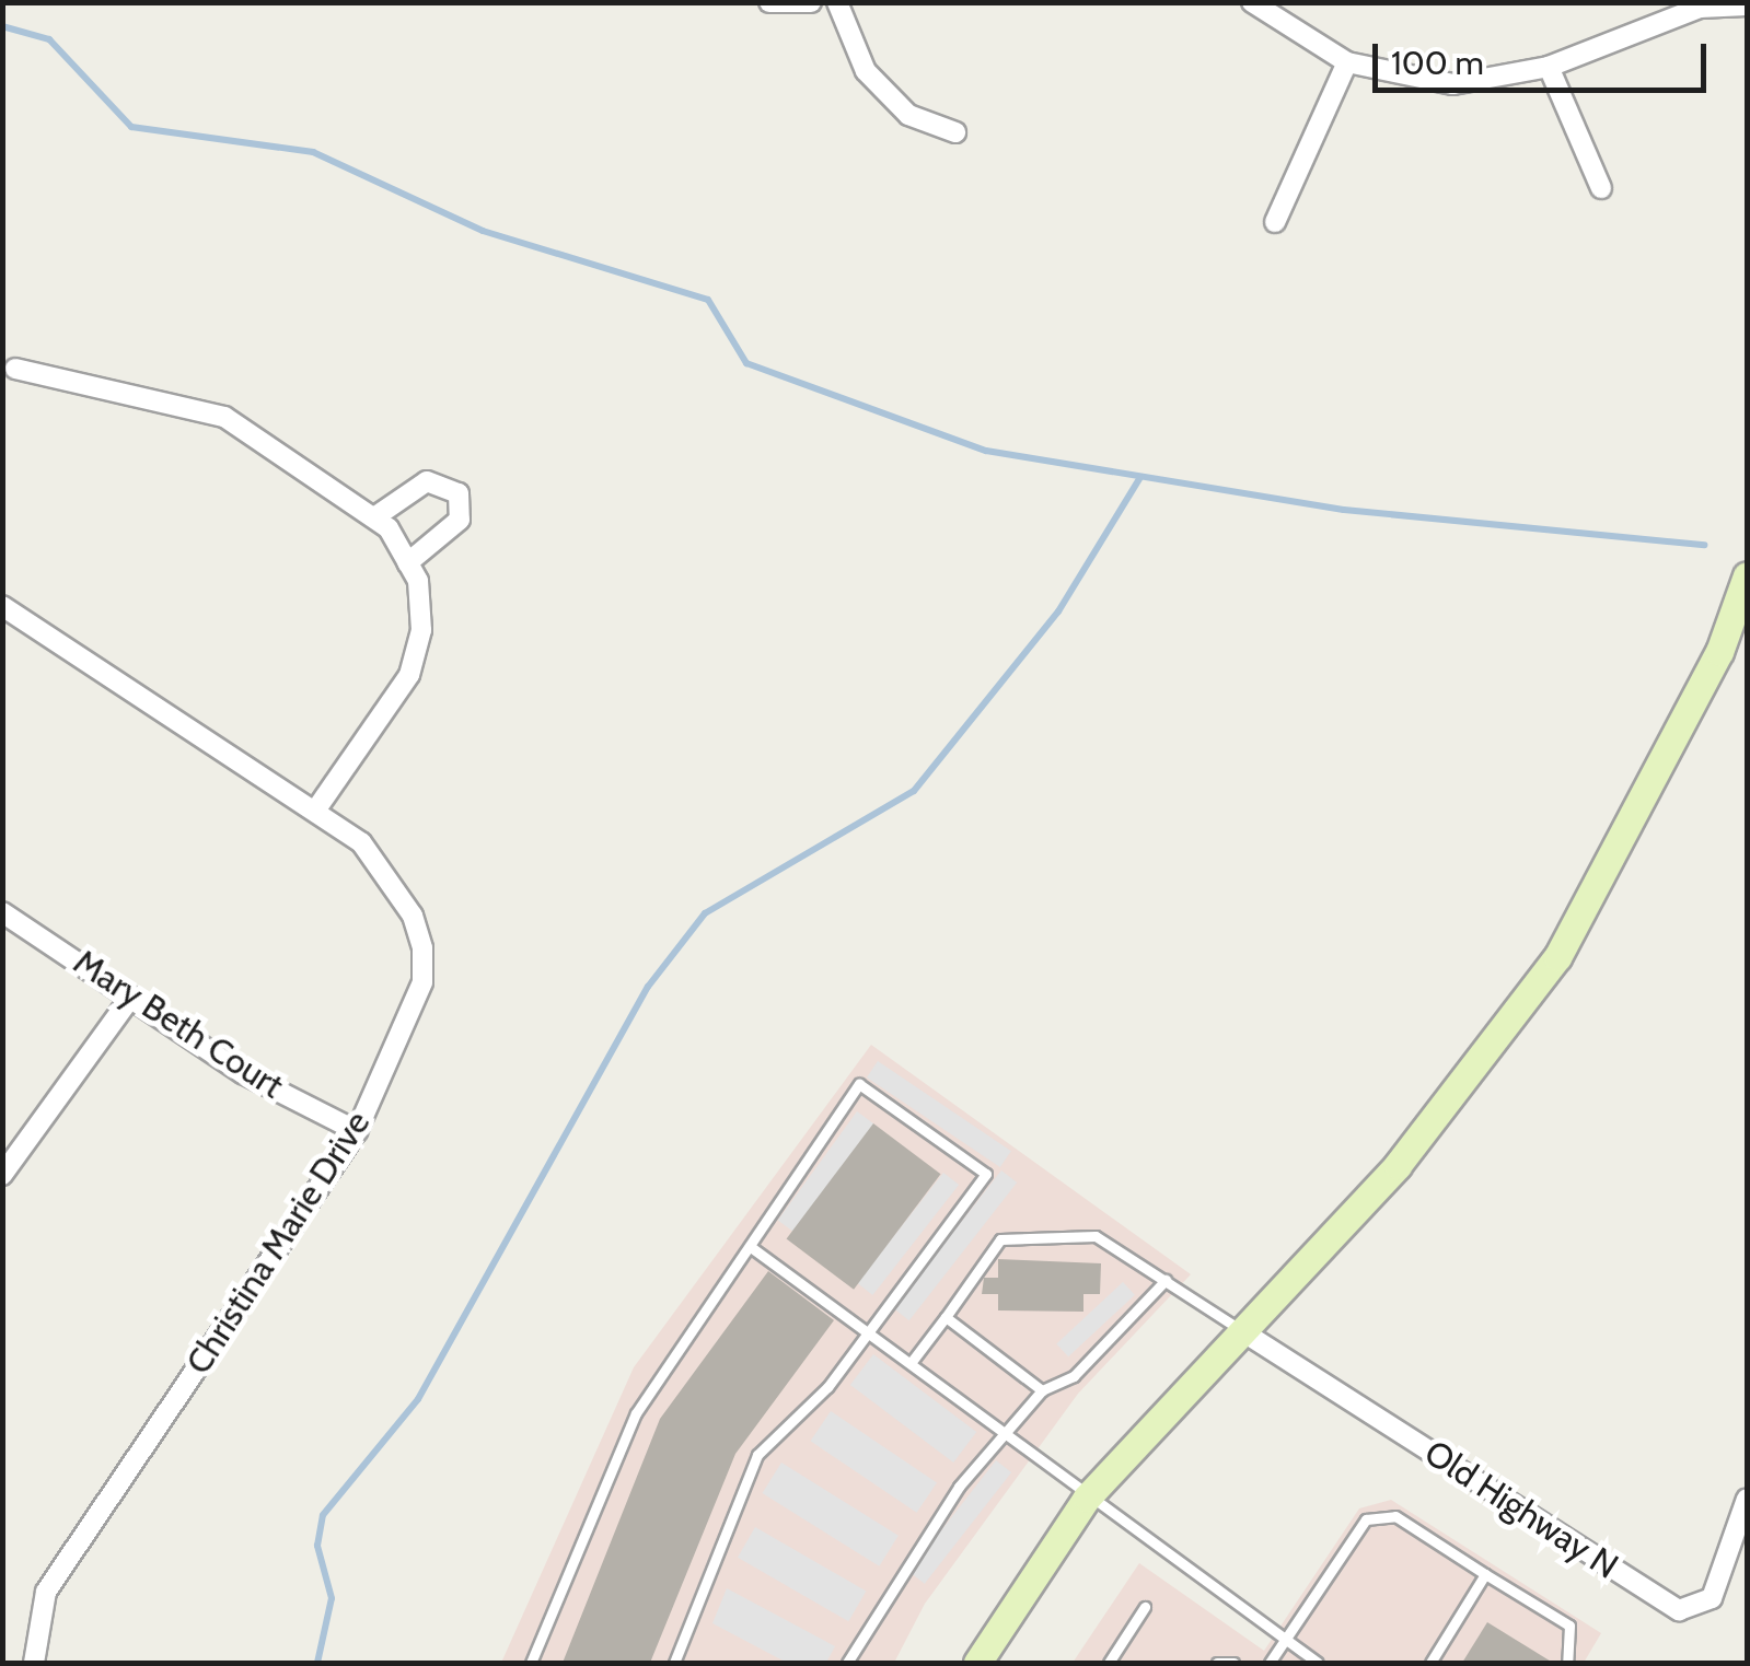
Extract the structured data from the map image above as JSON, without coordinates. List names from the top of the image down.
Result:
{
  "streets": {
    "street": ["Mary Beth Court", "Christina Marie Drive", "Old Highway N"]
  },
  "crossings": [
    ["Mary Beth Court", "Christina Marie Drive"]
  ],
  "scale_bar": "100 m"
}
